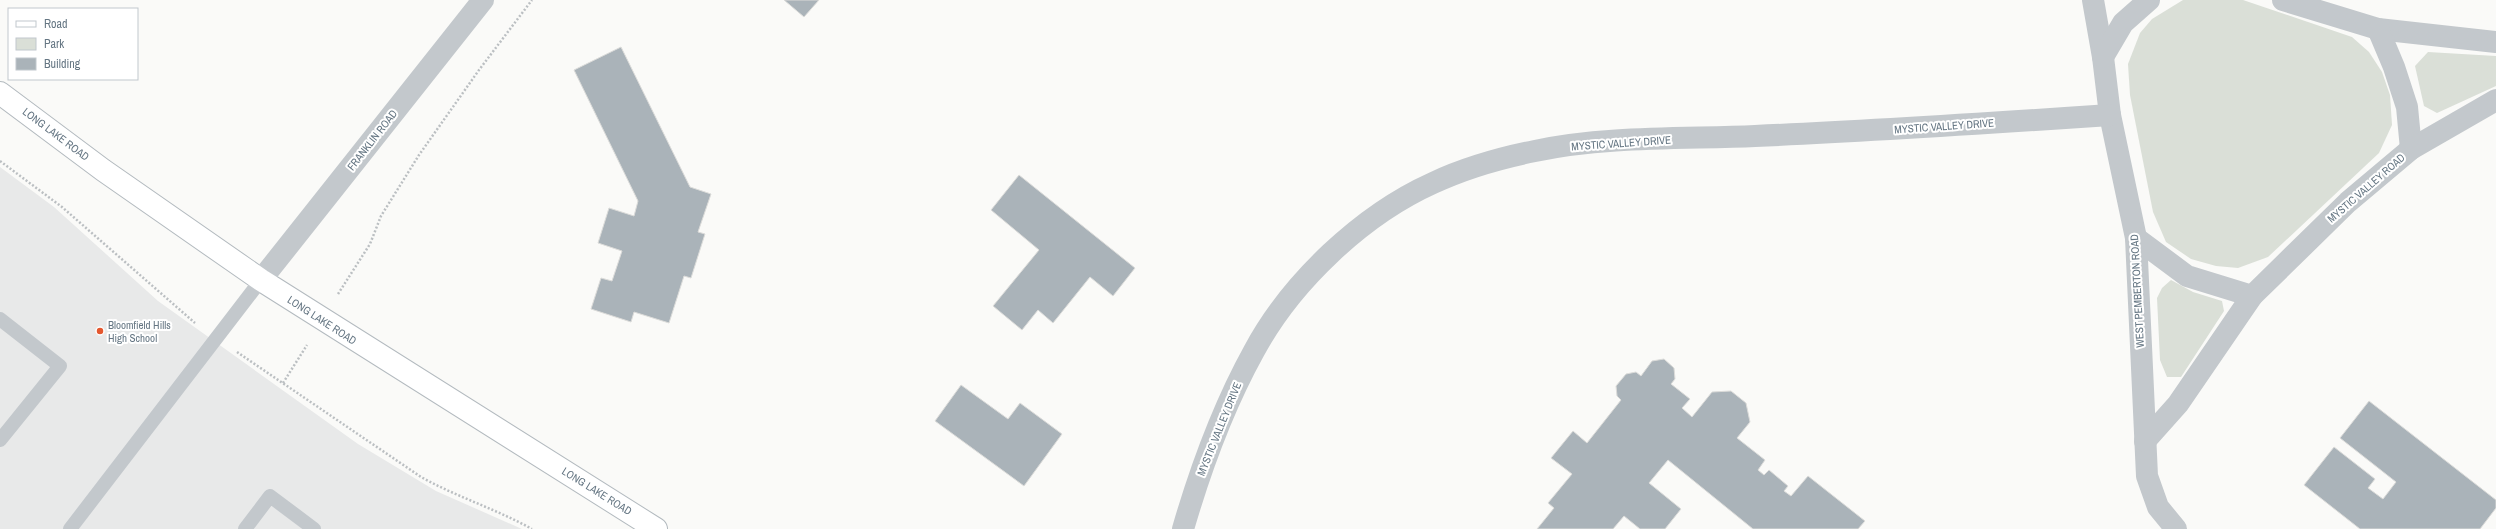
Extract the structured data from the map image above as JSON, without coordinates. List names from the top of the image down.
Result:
{
  "streets": {
    "main road": ["LONG LAKE ROAD"],
    "street": [
      "MYSTIC VALLEY DRIVE",
      "FRANKLIN ROAD",
      "MYSTIC VALLEY ROAD",
      "WEST PEMBERTON ROAD"
    ]
  },
  "crossings": [
    ["MYSTIC VALLEY DRIVE", "WEST PEMBERTON ROAD"],
    ["LONG LAKE ROAD", "FRANKLIN ROAD"],
    ["MYSTIC VALLEY ROAD", "WEST PEMBERTON ROAD"]
  ],
  "places": ["Bloomfield Hills High School"],
  "legend": ["Road", "Park", "Building"]
}
